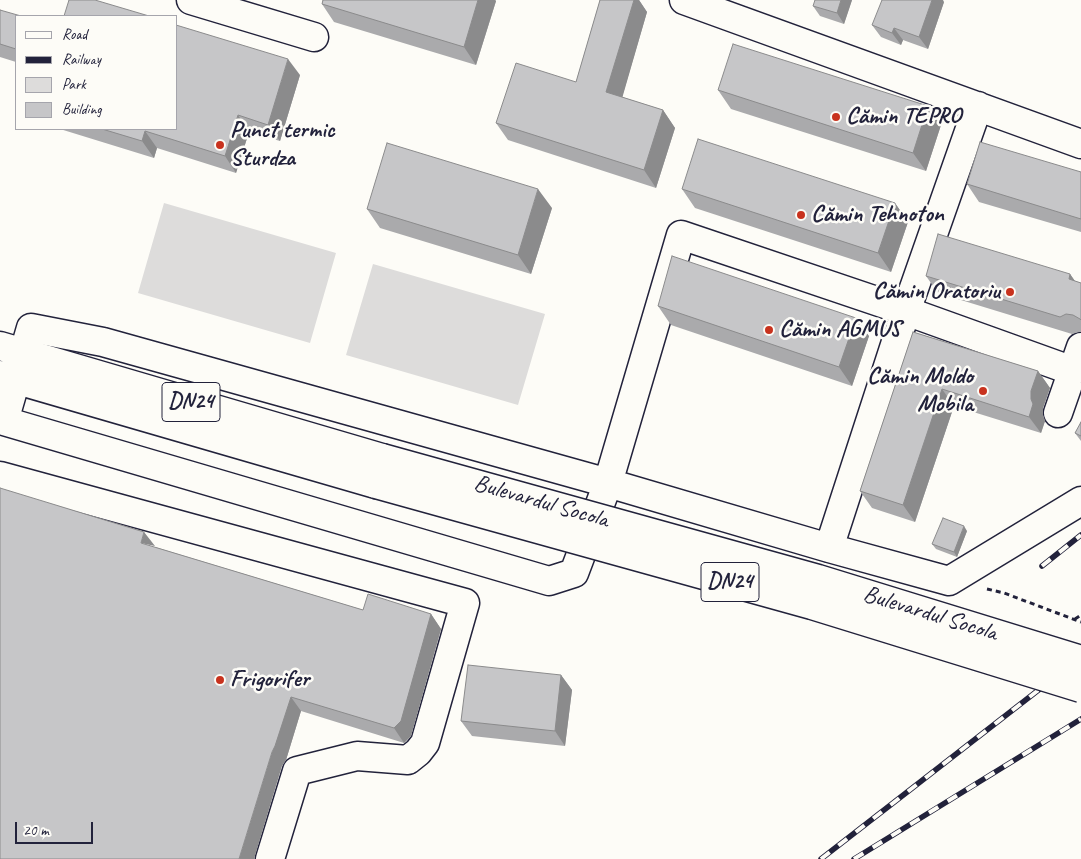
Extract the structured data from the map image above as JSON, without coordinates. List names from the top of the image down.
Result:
{
  "streets": {
    "main road": ["DN24", "Bulevardul Socola"]
  },
  "places": [
    "Cămin TEPRO",
    "Punct termic Sturdza",
    "Cămin Tehnoton",
    "Cămin Oratoriu",
    "Cămin AGMUS",
    "Cămin Moldo Mobila",
    "Frigorifer"
  ],
  "legend": [
    "Road",
    "Railway",
    "Park",
    "Building"
  ],
  "scale_bar": "20 m"
}
